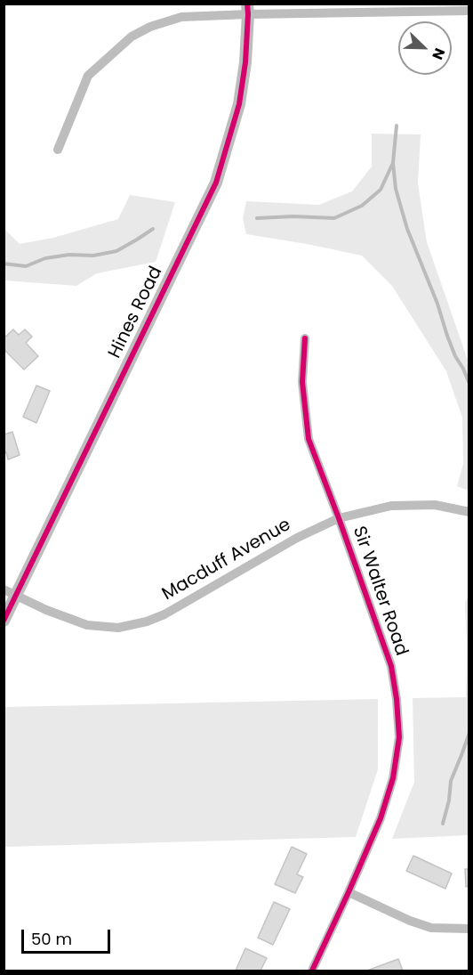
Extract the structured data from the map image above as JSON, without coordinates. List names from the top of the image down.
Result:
{
  "streets": {
    "street": ["Hines Road", "Macduff Avenue", "Sir Walter Road"]
  },
  "crossings": [
    ["Hines Road", "Macduff Avenue"],
    ["Macduff Avenue", "Sir Walter Road"]
  ],
  "scale_bar": "50 m",
  "north": "bottom right"
}
